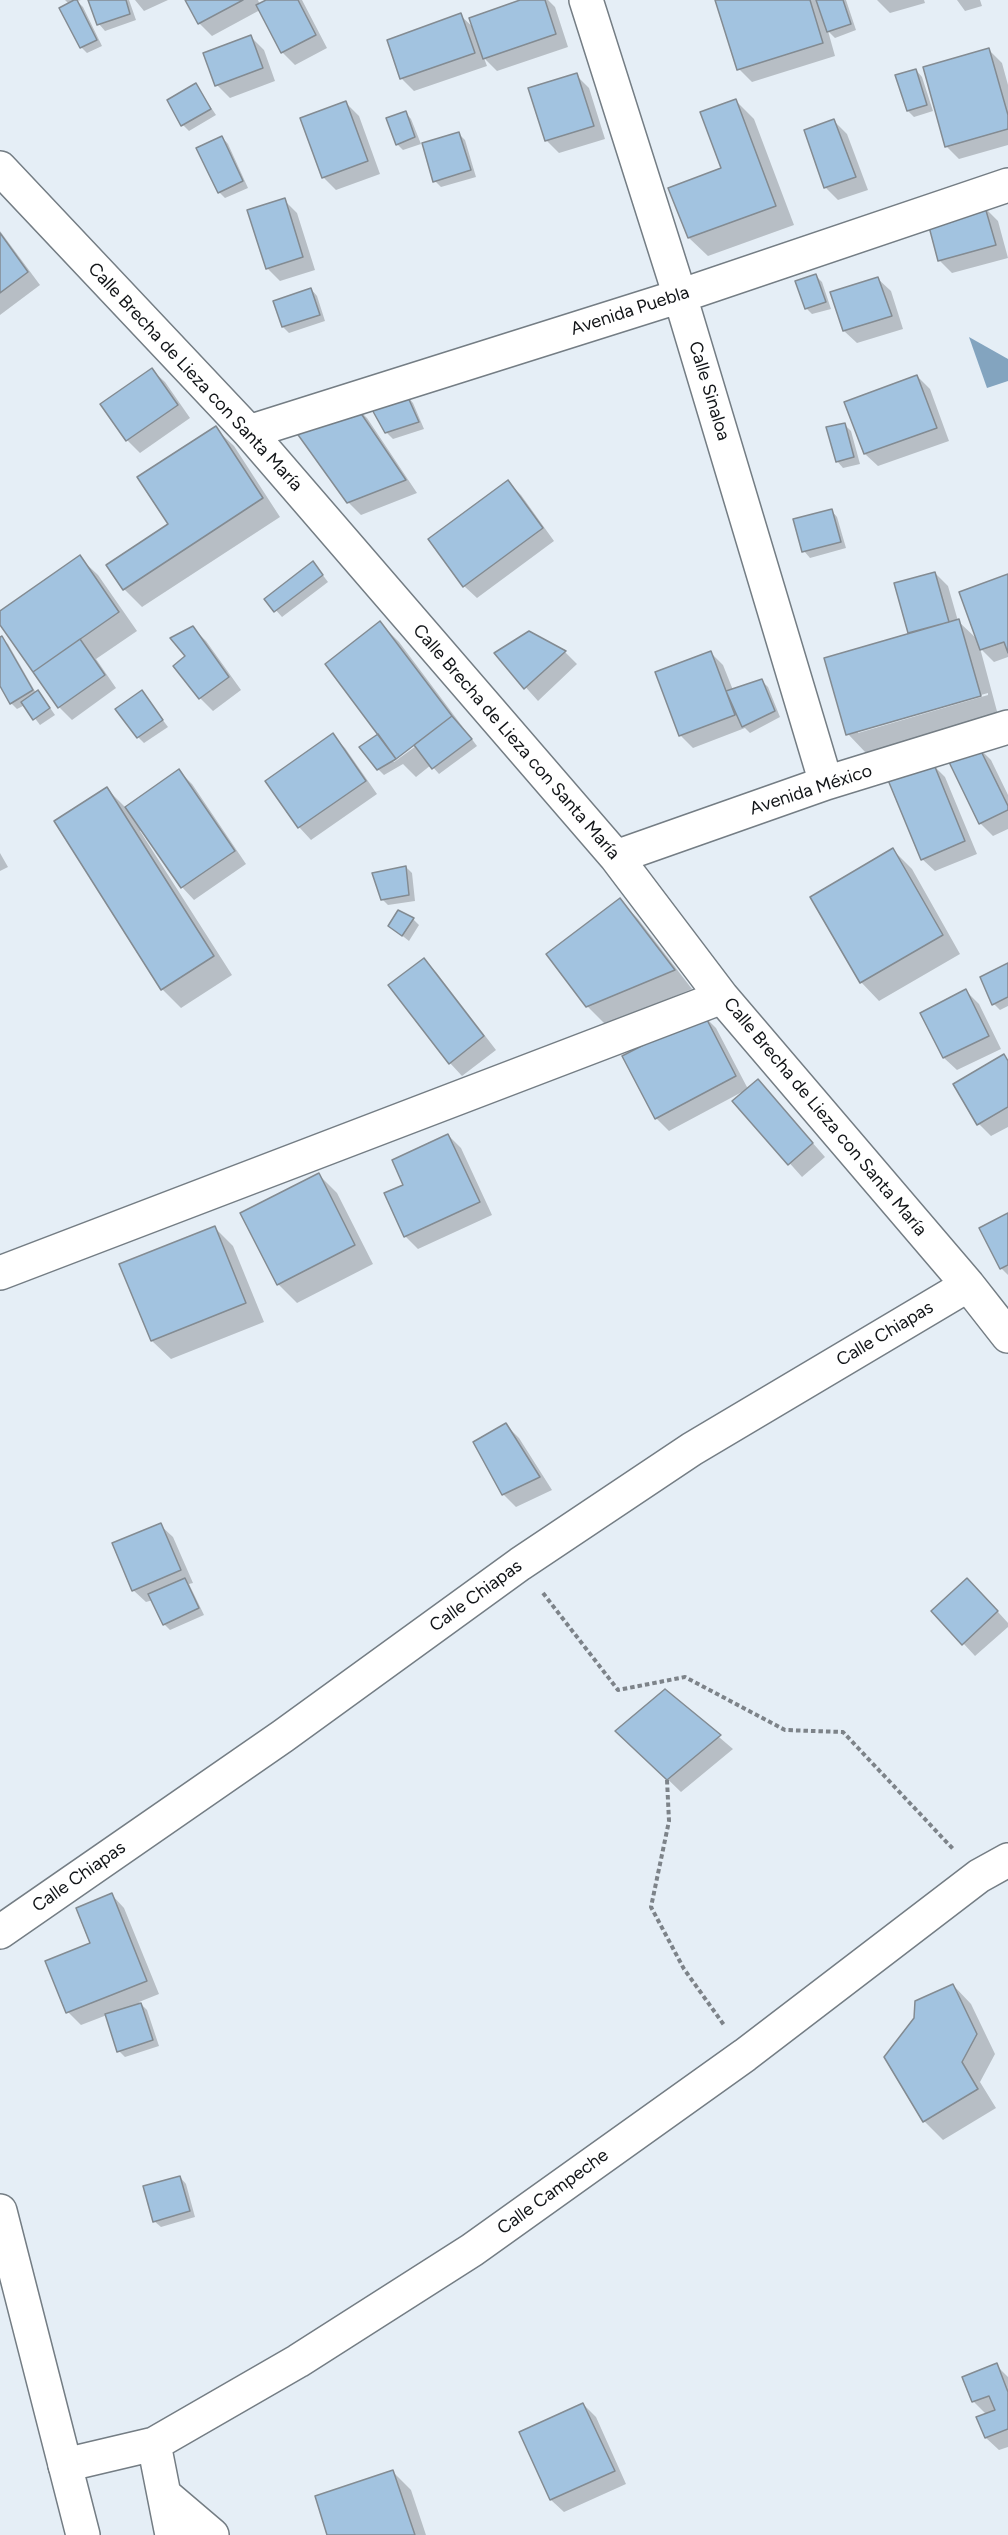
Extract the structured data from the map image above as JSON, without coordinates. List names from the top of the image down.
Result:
{
  "streets": {
    "street": [
      "Avenida Puebla",
      "Calle Brecha de Lieza con Santa María",
      "Calle Sinaloa",
      "Avenida México",
      "Calle Chiapas",
      "Calle Campeche"
    ]
  },
  "crossings": [
    ["Avenida Puebla", "Calle Brecha de Lieza con Santa María"],
    ["Avenida Puebla", "Calle Sinaloa"],
    ["Calle Brecha de Lieza con Santa María", "Avenida México"],
    ["Calle Brecha de Lieza con Santa María", "Calle Chiapas"],
    ["Calle Sinaloa", "Avenida México"]
  ]
}
